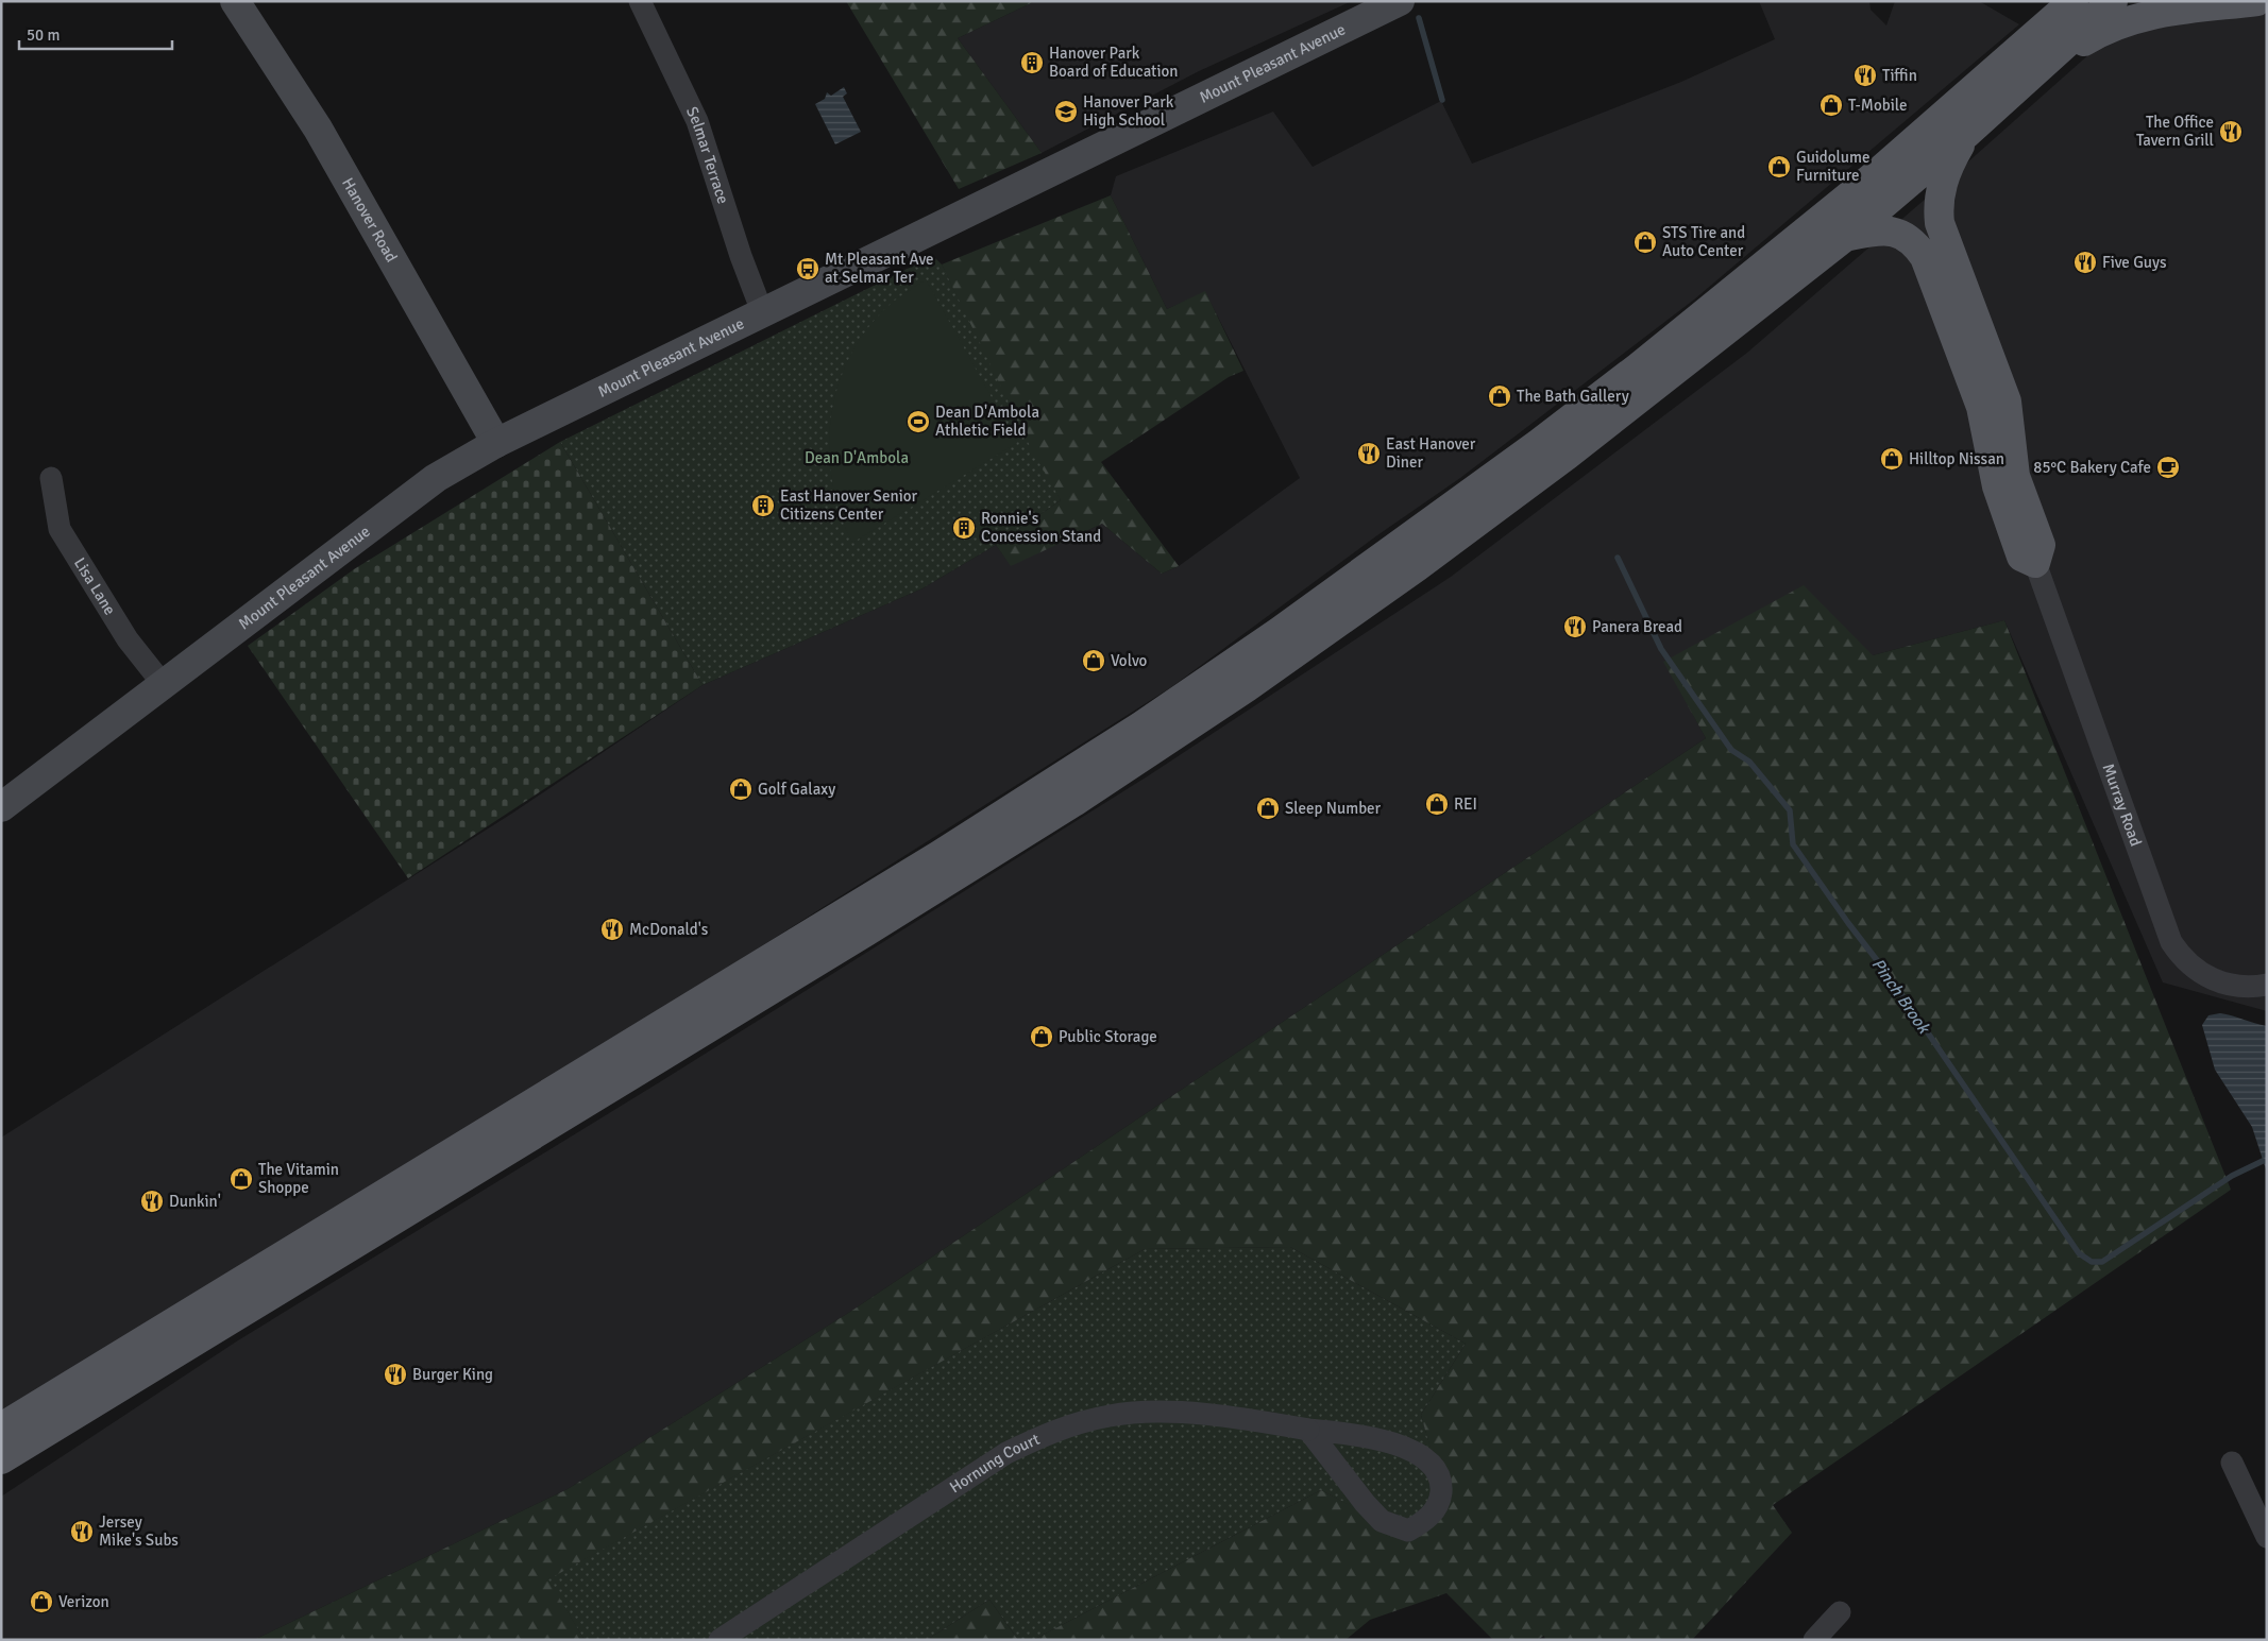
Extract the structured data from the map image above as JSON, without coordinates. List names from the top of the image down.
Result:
{
  "streets": {
    "street": [
      "Mount Pleasant Avenue",
      "Selmar Terrace",
      "Hanover Road",
      "Lisa Lane",
      "Murray Road",
      "Hornung Court"
    ]
  },
  "crossings": [
    ["Mount Pleasant Avenue", "Selmar Terrace"],
    ["Mount Pleasant Avenue", "Hanover Road"],
    ["Mount Pleasant Avenue", "Lisa Lane"]
  ],
  "water": ["Pinch Brook"],
  "parks": ["Dean D'Ambola"],
  "places": {
    "building": ["Hanover Park Board of Education", "East Hanover Senior Citizens Center", "Ronnie's Concession Stand"],
    "restaurant": [
      "Tiffin",
      "The Office Tavern Grill",
      "Five Guys",
      "East Hanover Diner",
      "Panera Bread",
      "McDonald's",
      "Dunkin'",
      "Burger King",
      "Jersey Mike's Subs"
    ],
    "shop": [
      "T-Mobile",
      "Guidolume Furniture",
      "STS Tire and Auto Center",
      "The Bath Gallery",
      "Hilltop Nissan",
      "Volvo",
      "Golf Galaxy",
      "REI",
      "Sleep Number",
      "Public Storage",
      "The Vitamin Shoppe",
      "Verizon"
    ],
    "school or university": ["Hanover Park High School"],
    "bus stop": ["Mt Pleasant Ave at Selmar Ter"],
    "sports": ["Dean D'Ambola Athletic Field"],
    "cafe": ["85°C Bakery Cafe"]
  },
  "scale_bar": "50 m"
}
